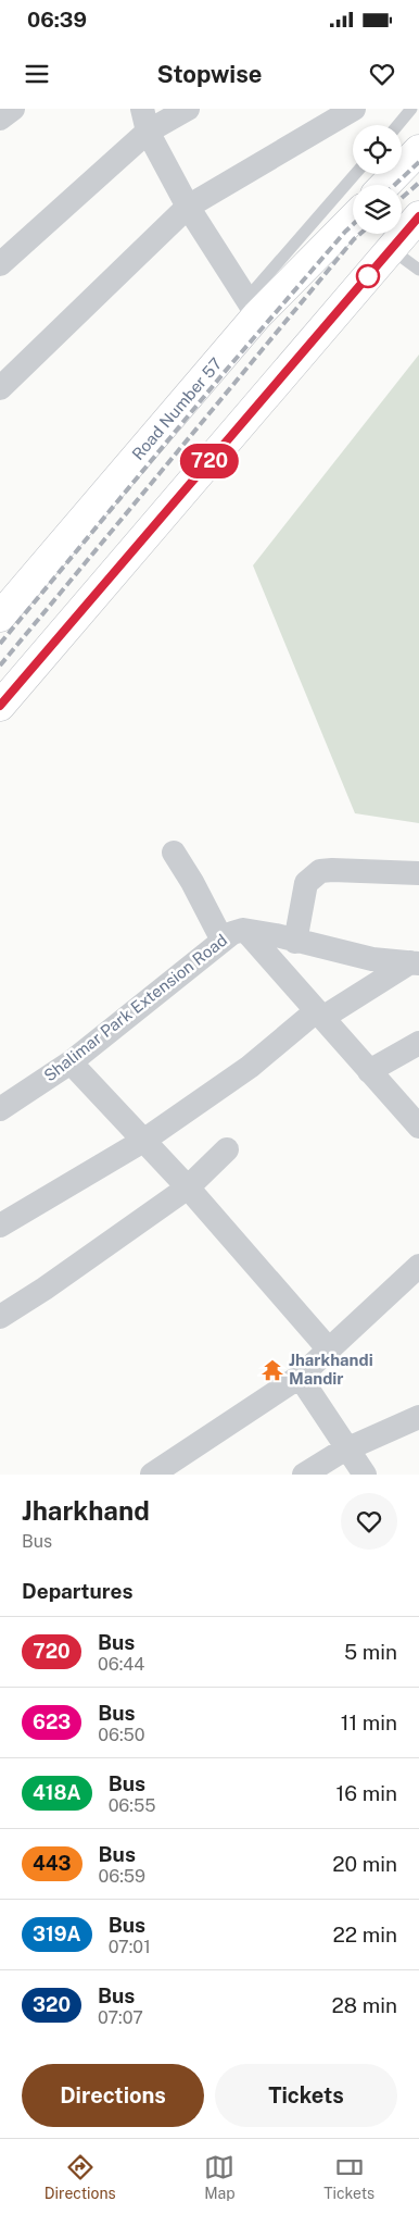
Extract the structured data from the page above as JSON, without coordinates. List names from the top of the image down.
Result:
{
  "streets": {
    "main road": ["Road Number 57"],
    "street": ["Shalimar Park Extension Road"]
  },
  "places": {
    "temple": ["Jharkhandi Mandir"]
  },
  "lines": ["bus line 720"],
  "page": {
    "status": "06:39",
    "header": "Stopwise",
    "on_map": "720",
    "heading": [
      ["Jharkhand", "Bus"],
      "Departures"
    ],
    "list": [
      {
        "mark": "720",
        "name": "Bus",
        "note": "06:44",
        "value": "5 min"
      },
      {
        "mark": "623",
        "name": "Bus",
        "note": "06:50",
        "value": "11 min"
      },
      {
        "mark": "418A",
        "name": "Bus",
        "note": "06:55",
        "value": "16 min"
      },
      {
        "mark": "443",
        "name": "Bus",
        "note": "06:59",
        "value": "20 min"
      },
      {
        "mark": "319A",
        "name": "Bus",
        "note": "07:01",
        "value": "22 min"
      },
      {
        "mark": "320",
        "name": "Bus",
        "note": "07:07",
        "value": "28 min"
      }
    ],
    "buttons": ["Directions", "Tickets"],
    "tabs": ["Directions", "Map", "Tickets"]
  }
}
